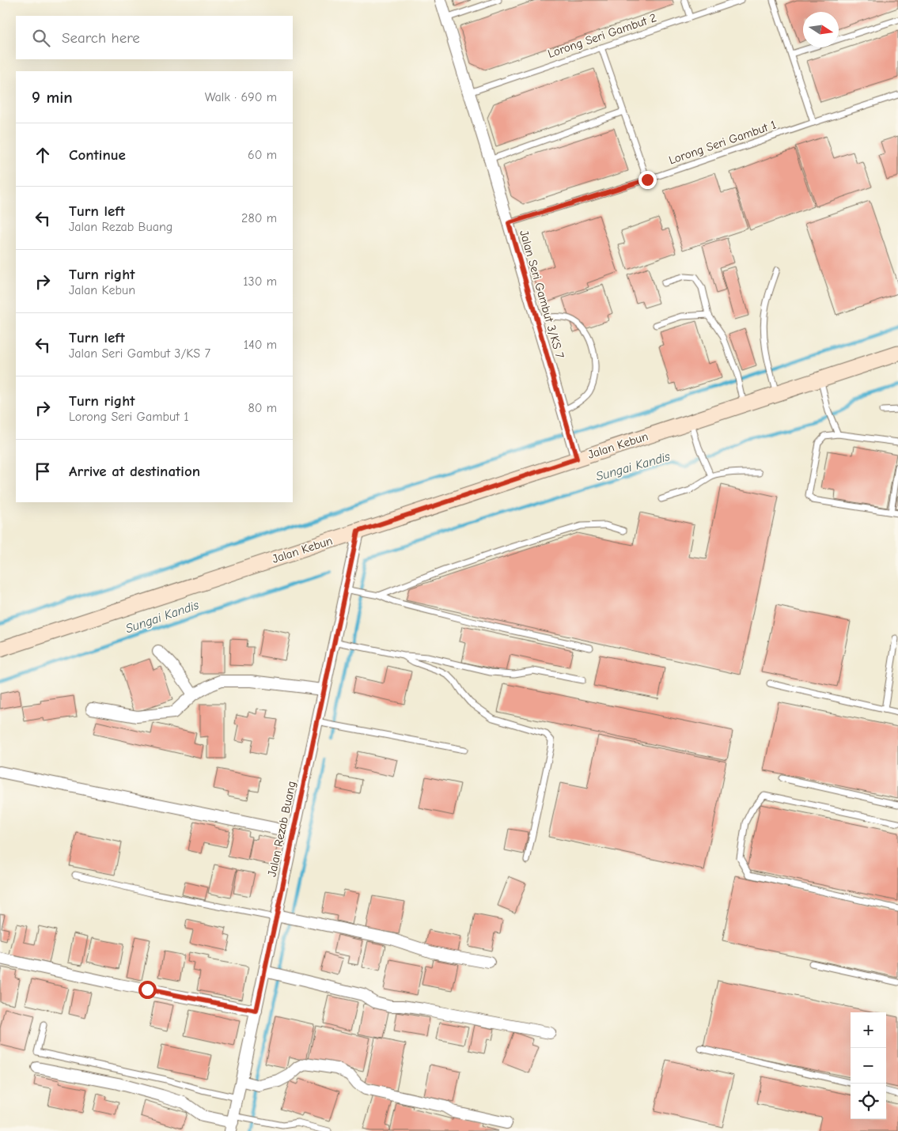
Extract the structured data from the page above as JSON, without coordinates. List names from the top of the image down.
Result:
{
  "streets": {
    "main road": ["Jalan Kebun"],
    "street": ["Jalan Seri Gambut 3/KS 7", "Jalan Rezab Buang"],
    "lane": ["Lorong Seri Gambut 2", "Lorong Seri Gambut 1"]
  },
  "crossings": [
    ["Lorong Seri Gambut 2", "Jalan Seri Gambut 3/KS 7"],
    ["Lorong Seri Gambut 1", "Jalan Seri Gambut 3/KS 7"],
    ["Jalan Seri Gambut 3/KS 7", "Jalan Kebun"],
    ["Jalan Kebun", "Jalan Rezab Buang"]
  ],
  "water": ["Sungai Kandis"],
  "north": "right",
  "page": {
    "search": "Search here",
    "heading": ["9 min", "Walk · 690 m"],
    "list": [
      ["Continue", "60 m"],
      ["Turn left", "Jalan Rezab Buang", "280 m"],
      ["Turn right", "Jalan Kebun", "130 m"],
      ["Turn left", "Jalan Seri Gambut 3/KS 7", "140 m"],
      ["Turn right", "Lorong Seri Gambut 1", "80 m"],
      "Arrive at destination"
    ],
    "map_buttons": ["+", "−"]
  }
}
